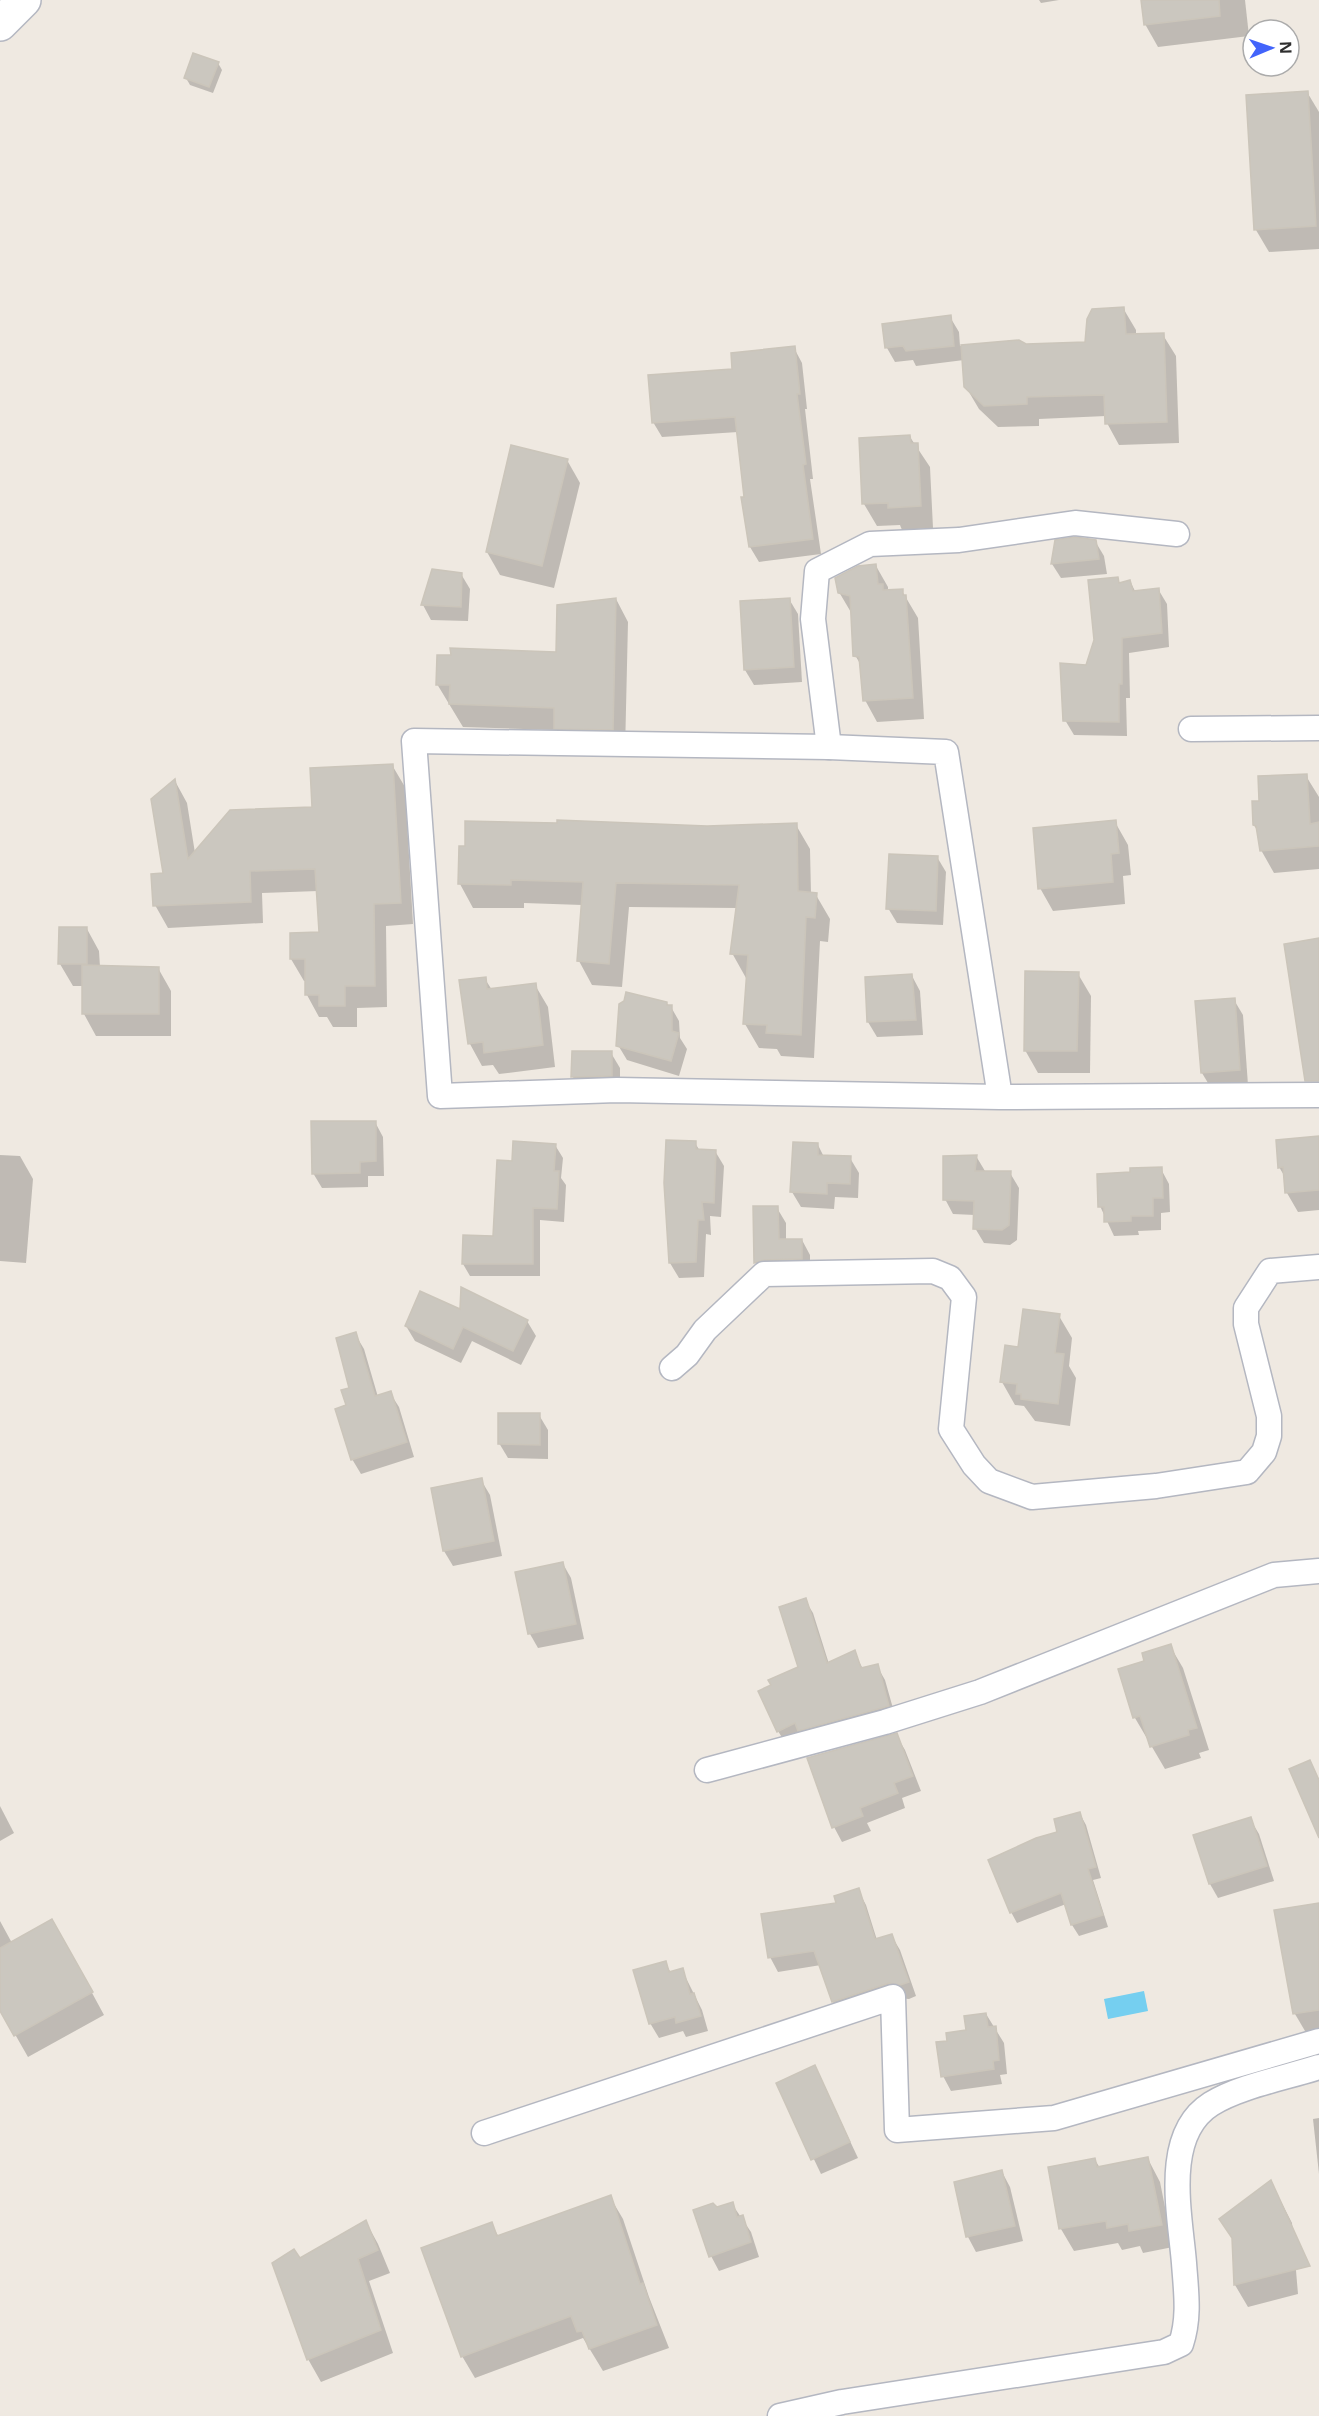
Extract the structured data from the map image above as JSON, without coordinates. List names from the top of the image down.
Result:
{
  "north": "right"
}
